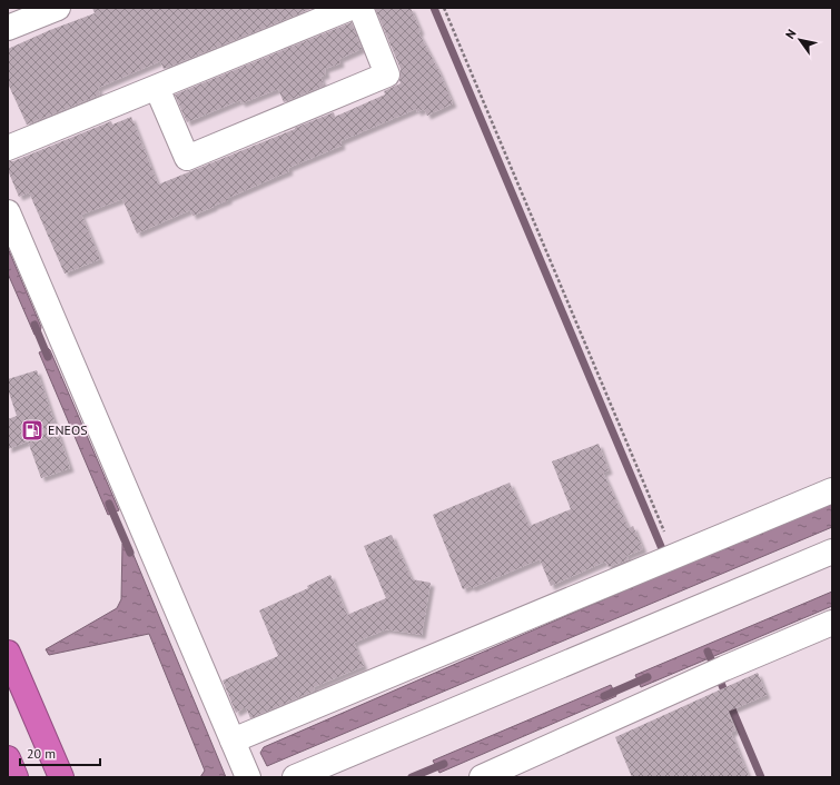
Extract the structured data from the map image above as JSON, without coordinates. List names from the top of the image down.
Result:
{
  "places": {
    "fuel station": ["ENEOS"]
  },
  "scale_bar": "20 m",
  "north": "top left"
}
